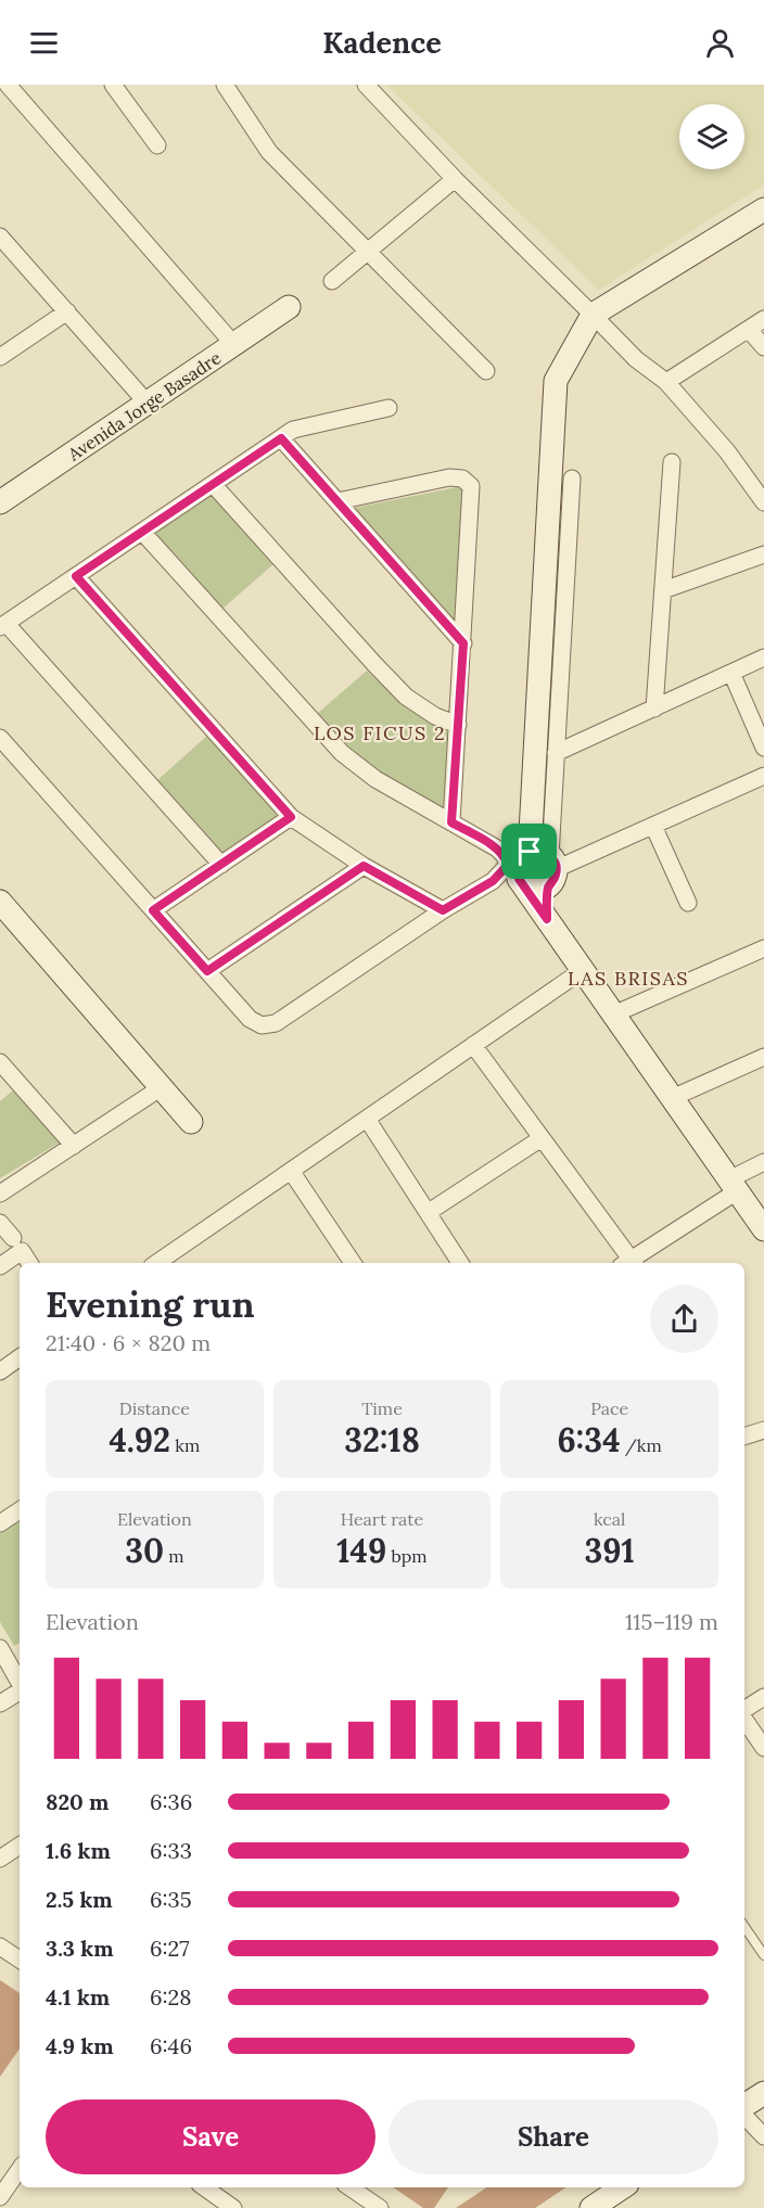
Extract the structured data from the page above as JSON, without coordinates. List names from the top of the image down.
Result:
{
  "streets": {
    "street": ["Avenida Jorge Basadre"]
  },
  "districts": ["LOS FICUS 2", "LAS BRISAS"],
  "page": {
    "header": "Kadence",
    "heading": ["Evening run", "21:40 · 6 × 820 m"],
    "stats": [
      ["Distance", "4.92 km"],
      ["Time", "32:18"],
      ["Pace", "6:34 /km"],
      ["Elevation", "30 m"],
      ["Heart rate", "149 bpm"],
      ["kcal", "391"]
    ],
    "chart": ["Elevation", "115–119 m"],
    "list": [
      {
        "name": "820 m",
        "note": "6:36"
      },
      {
        "name": "1.6 km",
        "note": "6:33"
      },
      {
        "name": "2.5 km",
        "note": "6:35"
      },
      {
        "name": "3.3 km",
        "note": "6:27"
      },
      {
        "name": "4.1 km",
        "note": "6:28"
      },
      {
        "name": "4.9 km",
        "note": "6:46"
      }
    ],
    "buttons": ["Save", "Share"]
  }
}
